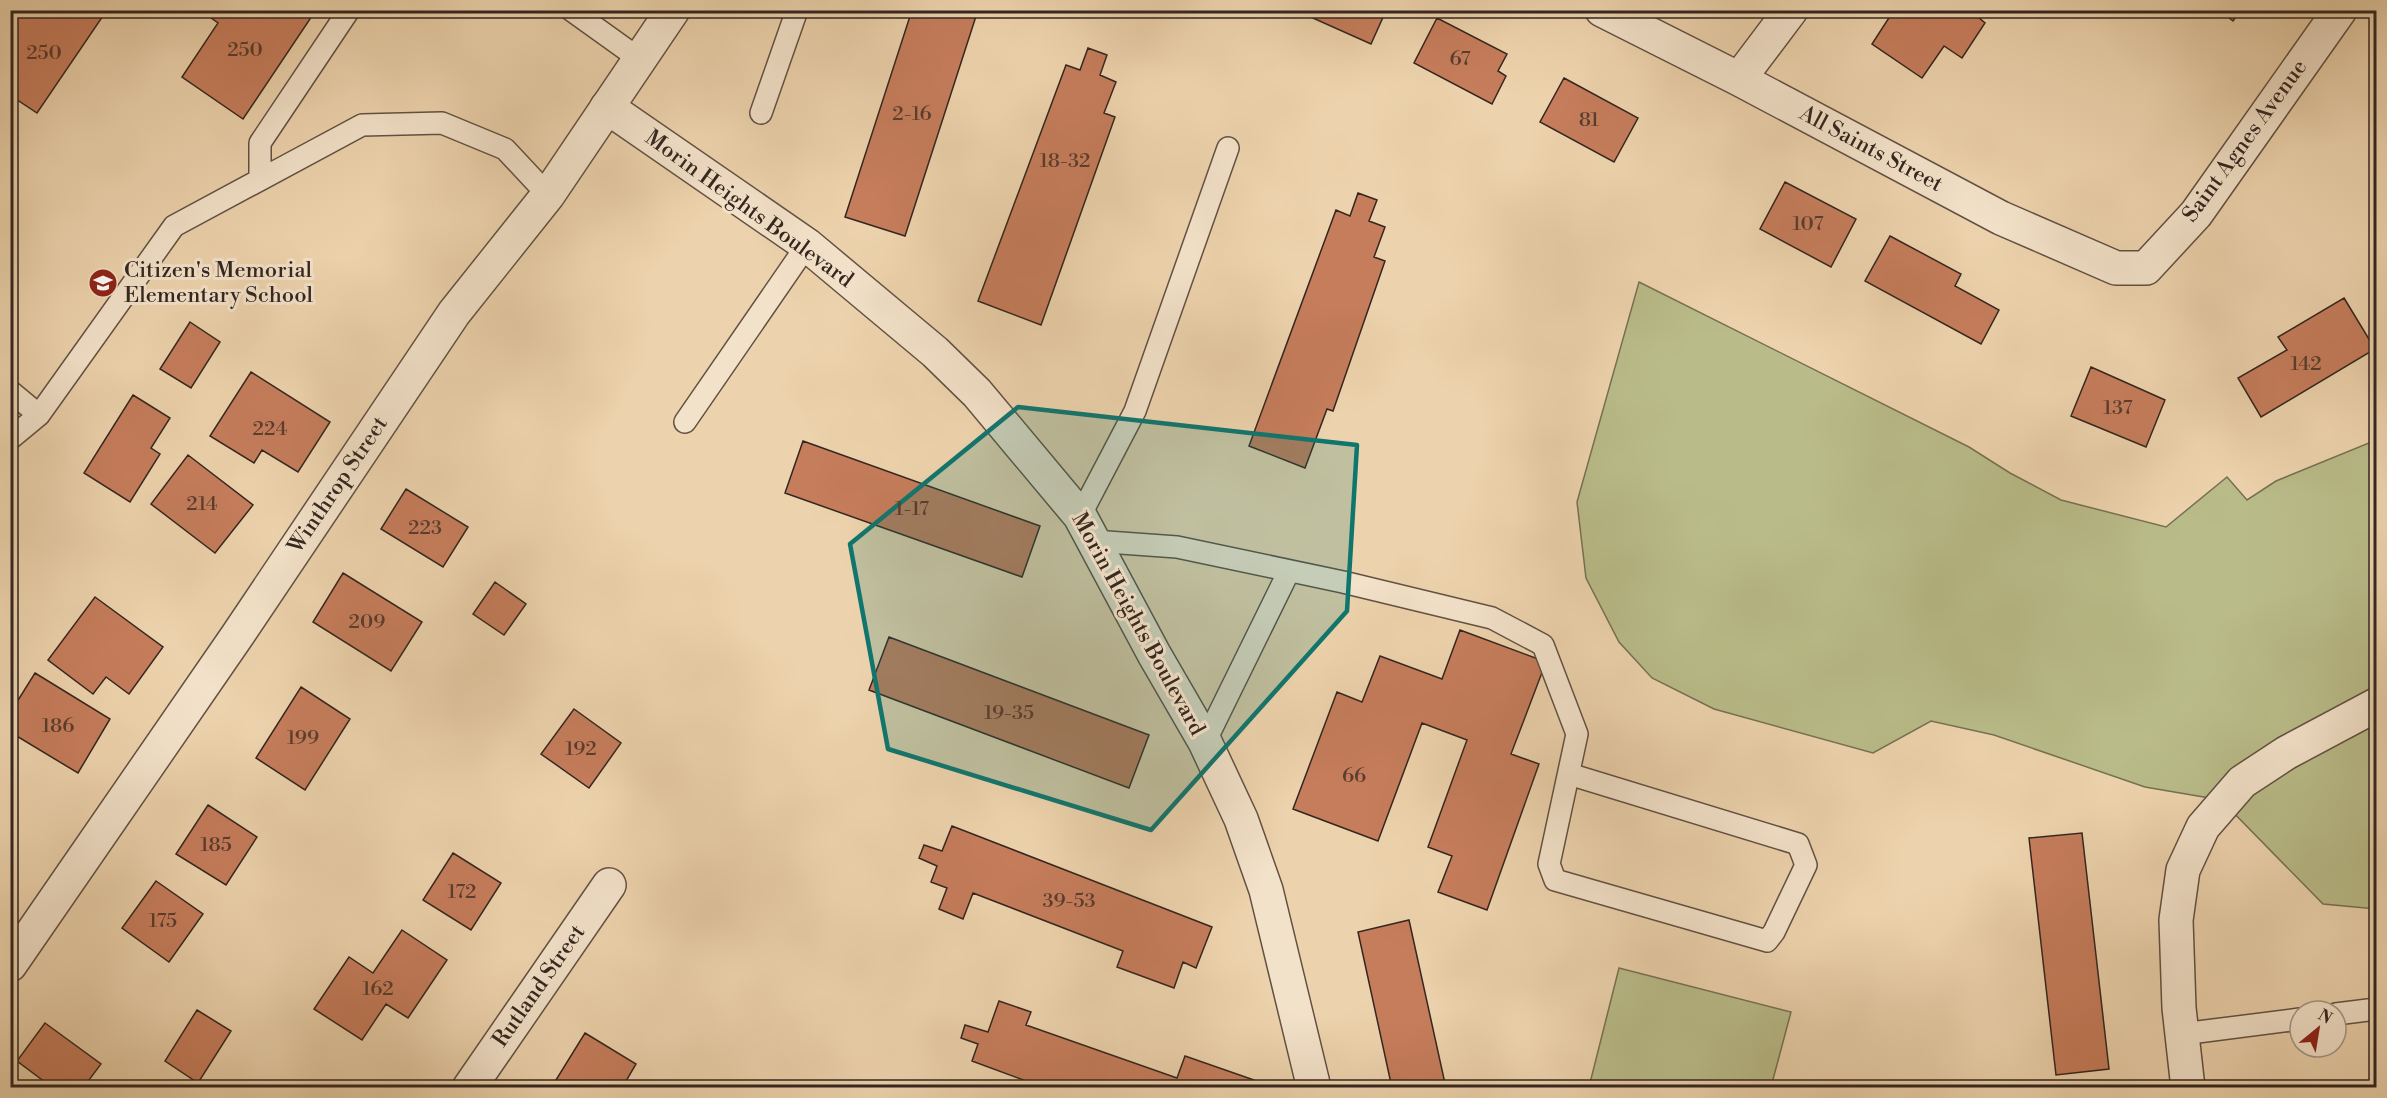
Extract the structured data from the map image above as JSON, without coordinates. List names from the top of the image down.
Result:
{
  "streets": {
    "street": [
      "Saint Agnes Avenue",
      "All Saints Street",
      "Morin Heights Boulevard",
      "Winthrop Street",
      "Rutland Street"
    ]
  },
  "crossings": [
    ["Saint Agnes Avenue", "All Saints Street"],
    ["Morin Heights Boulevard", "Winthrop Street"]
  ],
  "places": {
    "school or university": ["Citizen's Memorial Elementary School"]
  },
  "house_numbers": [
    "250",
    "250",
    "67",
    "2-16",
    "81",
    "18-32",
    "107",
    "142",
    "137",
    "224",
    "214",
    "1-17",
    "223",
    "209",
    "19-35",
    "186",
    "199",
    "192",
    "66",
    "185",
    "172",
    "39-53",
    "175",
    "162"
  ],
  "north": "top right"
}
